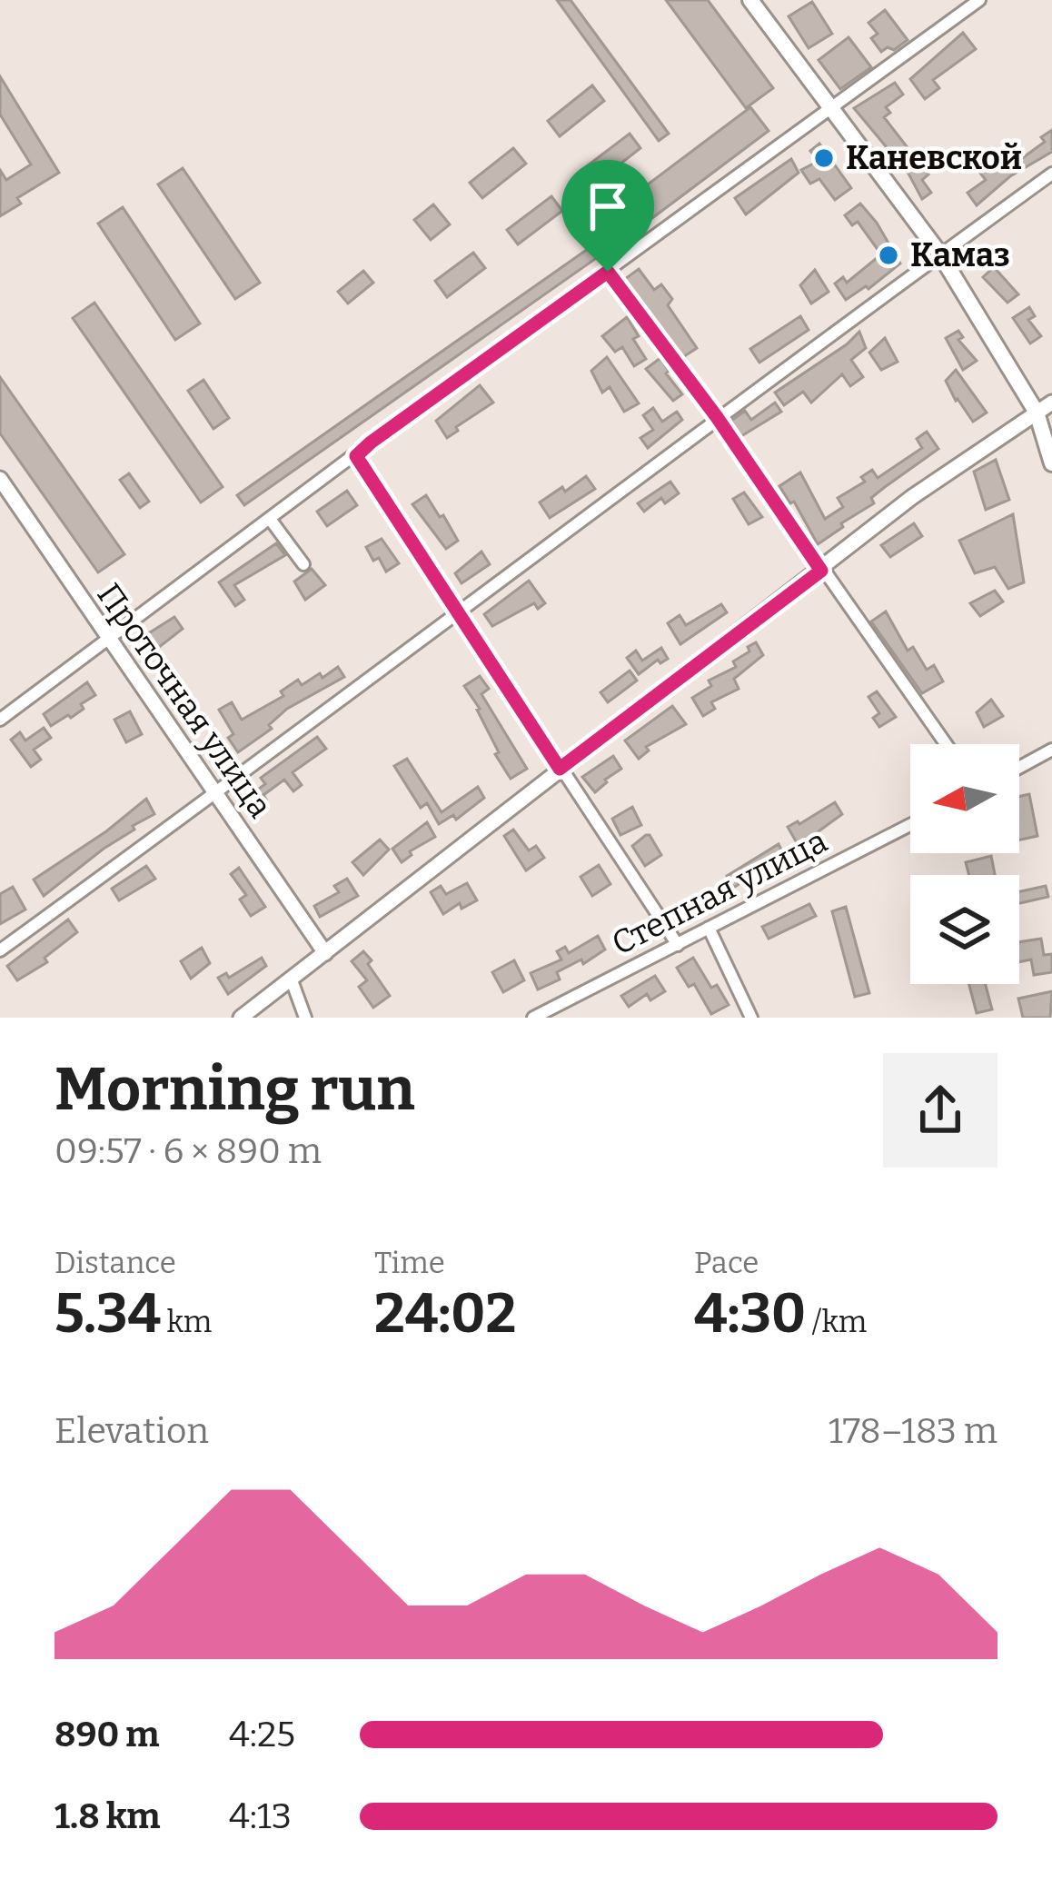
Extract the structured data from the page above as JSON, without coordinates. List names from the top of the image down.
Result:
{
  "streets": {
    "street": ["Проточная улица", "Степная улица"]
  },
  "places": ["Каневской", "Камаз"],
  "north": "left",
  "page": {
    "heading": ["Morning run", "09:57 · 6 × 890 m"],
    "stats": [
      ["Distance", "5.34 km"],
      ["Time", "24:02"],
      ["Pace", "4:30 /km"]
    ],
    "chart": ["Elevation", "178–183 m"],
    "list": [
      {
        "name": "890 m",
        "note": "4:25"
      },
      {
        "name": "1.8 km",
        "note": "4:13"
      }
    ]
  }
}
